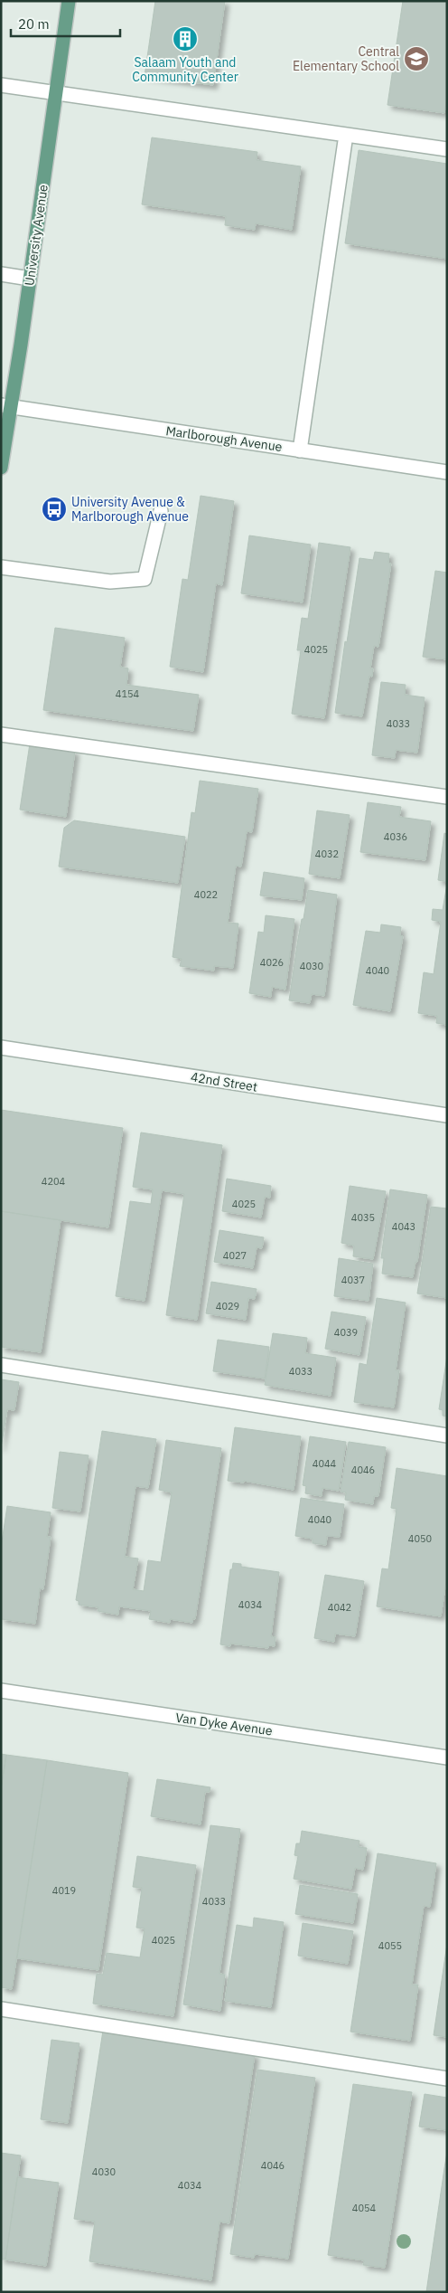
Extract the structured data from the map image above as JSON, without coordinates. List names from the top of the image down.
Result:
{
  "streets": {
    "main road": ["University Avenue"],
    "street": ["Marlborough Avenue", "42nd Street", "Van Dyke Avenue"]
  },
  "crossings": [
    ["University Avenue", "Marlborough Avenue"]
  ],
  "places": {
    "building": ["Salaam Youth and Community Center"],
    "school or university": ["Central Elementary School"],
    "bus stop": ["University Avenue & Marlborough Avenue"]
  },
  "house_numbers": [
    "4025",
    "4154",
    "4033",
    "4036",
    "4032",
    "4022",
    "4026",
    "4030",
    "4040",
    "4204",
    "4025",
    "4035",
    "4043",
    "4027",
    "4037",
    "4029",
    "4039",
    "4033",
    "4044",
    "4046",
    "4040",
    "4050",
    "4034",
    "4042",
    "4019",
    "4033",
    "4025",
    "4055",
    "4046",
    "4030",
    "4034",
    "4054"
  ],
  "scale_bar": "20 m"
}
